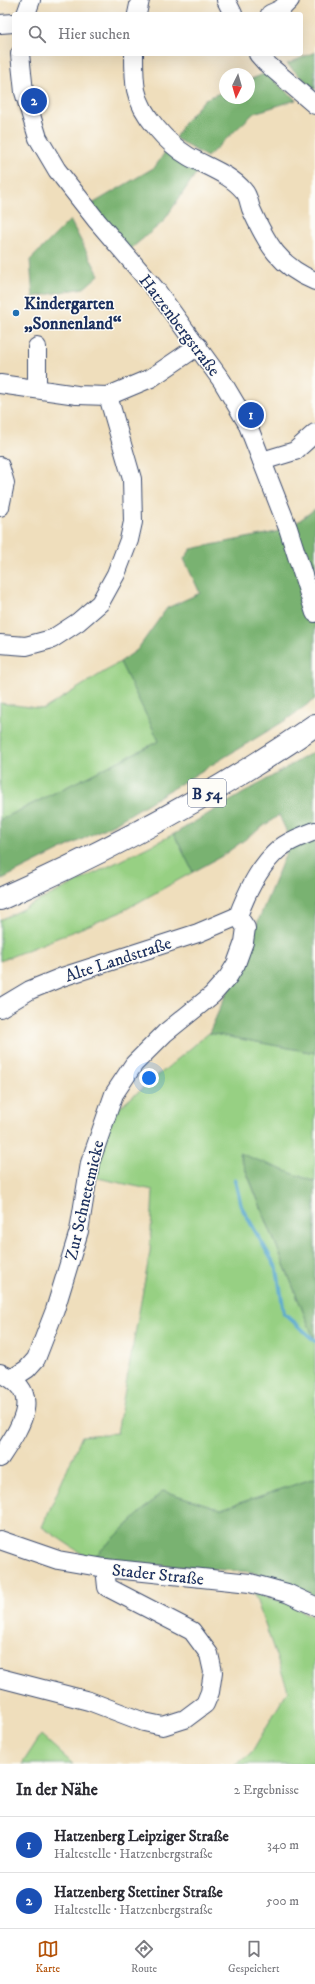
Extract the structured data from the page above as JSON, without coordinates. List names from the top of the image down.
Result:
{
  "streets": {
    "main road": ["B 54"],
    "street": [
      "Hatzenbergstraße",
      "Alte Landstraße",
      "Zur Schnetemicke",
      "Stader Straße"
    ]
  },
  "crossings": [
    ["Alte Landstraße", "Zur Schnetemicke"]
  ],
  "places": ["Kindergarten „Sonnenland“"],
  "north": "bottom",
  "page": {
    "search": "Hier suchen",
    "pins": ["2", "1"],
    "heading": ["In der Nähe", "2 Ergebnisse"],
    "list": [
      {
        "mark": "1",
        "name": "Hatzenberg Leipziger Straße",
        "note": "Haltestelle · Hatzenbergstraße",
        "value": "340 m"
      },
      {
        "mark": "2",
        "name": "Hatzenberg Stettiner Straße",
        "note": "Haltestelle · Hatzenbergstraße",
        "value": "500 m"
      }
    ],
    "nav": ["Karte", "Route", "Gespeichert"]
  }
}
